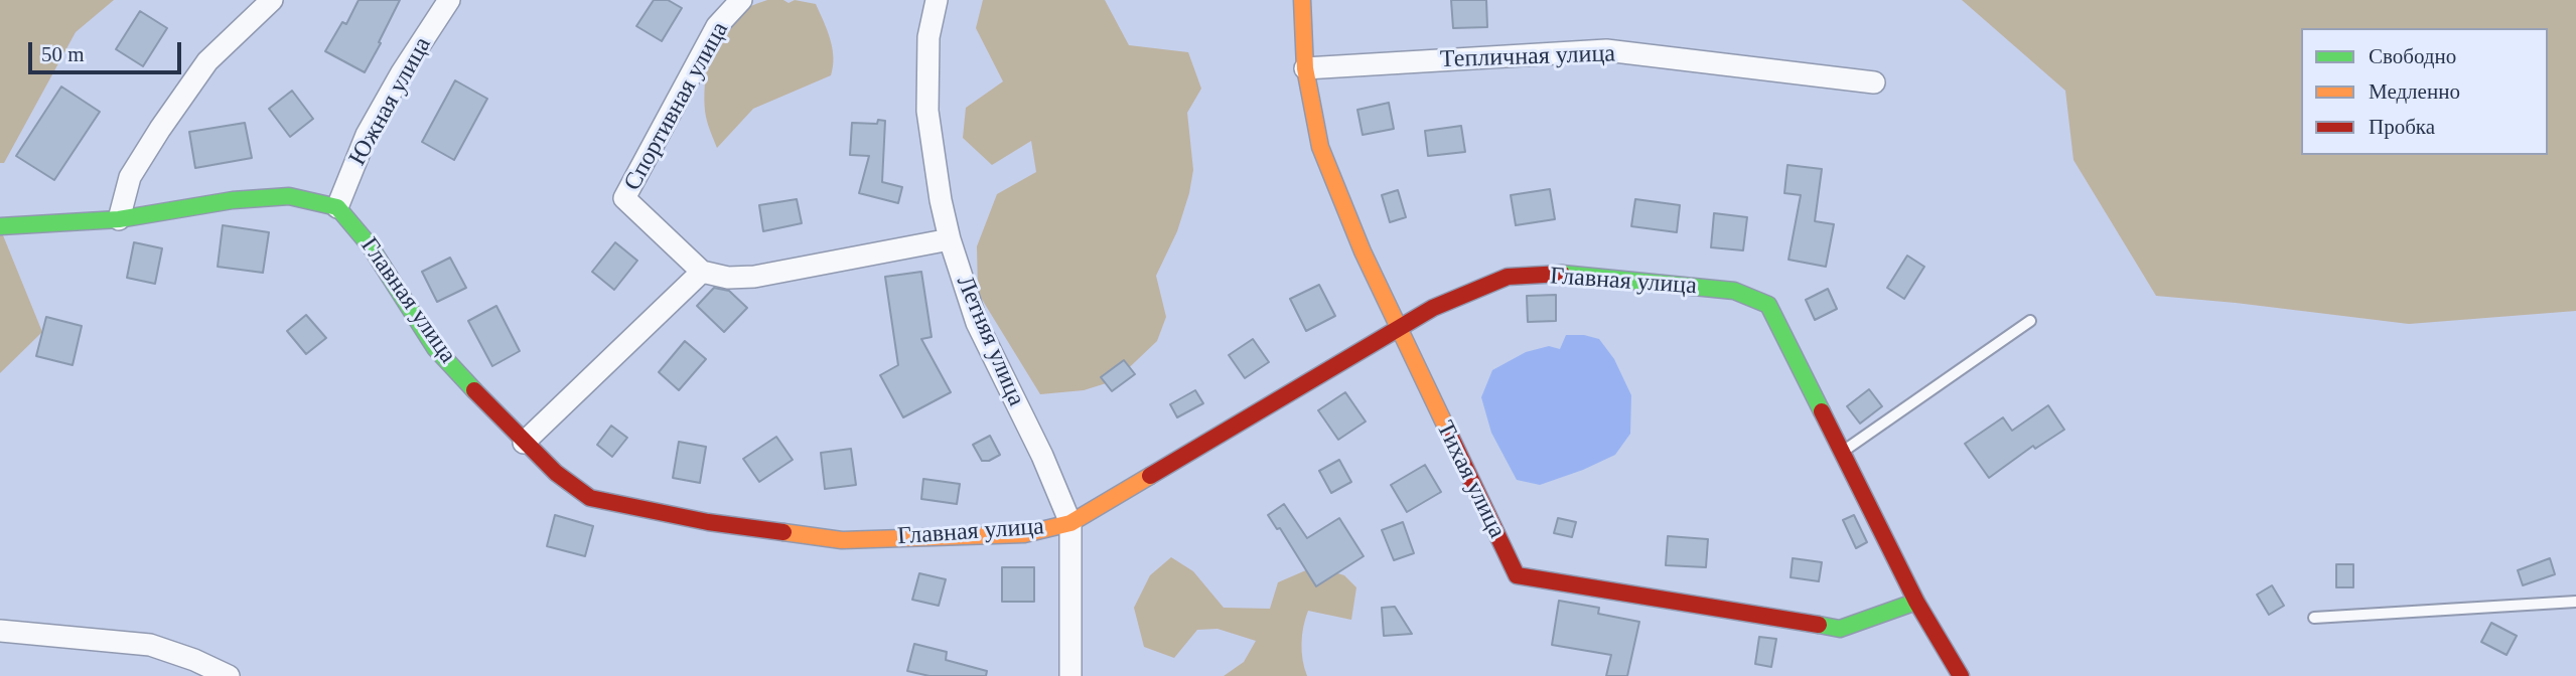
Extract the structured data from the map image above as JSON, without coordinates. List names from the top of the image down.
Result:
{
  "streets": {
    "street": [
      "Тепличная улица",
      "Южная улица",
      "Спортивная улица",
      "Главная улица",
      "Летняя улица",
      "Тихая улица"
    ]
  },
  "crossings": [
    ["Тепличная улица", "Тихая улица"],
    ["Южная улица", "Главная улица"],
    ["Главная улица", "Летняя улица"],
    ["Главная улица", "Тихая улица"]
  ],
  "legend": ["Свободно", "Медленно", "Пробка"],
  "scale_bar": "50 m"
}
